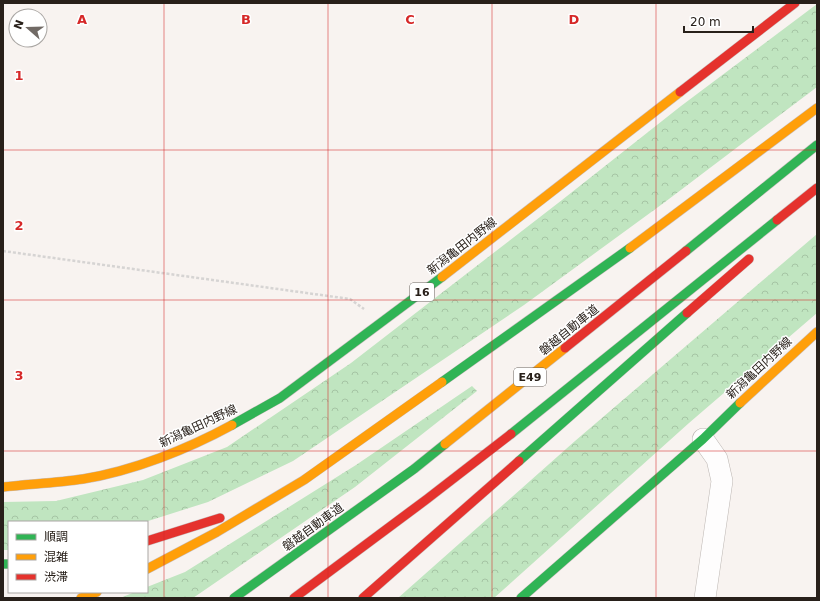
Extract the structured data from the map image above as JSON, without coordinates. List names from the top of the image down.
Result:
{
  "streets": {
    "main road": [
      "新潟亀田内野線",
      "16",
      "磐越自動車道",
      "E49"
    ]
  },
  "legend": ["順調", "混雑", "渋滞"],
  "scale_bar": "20 m",
  "north": "left",
  "grid": {
    "columns": [
      "A",
      "B",
      "C",
      "D"
    ],
    "rows": ["1", "2", "3"]
  }
}
